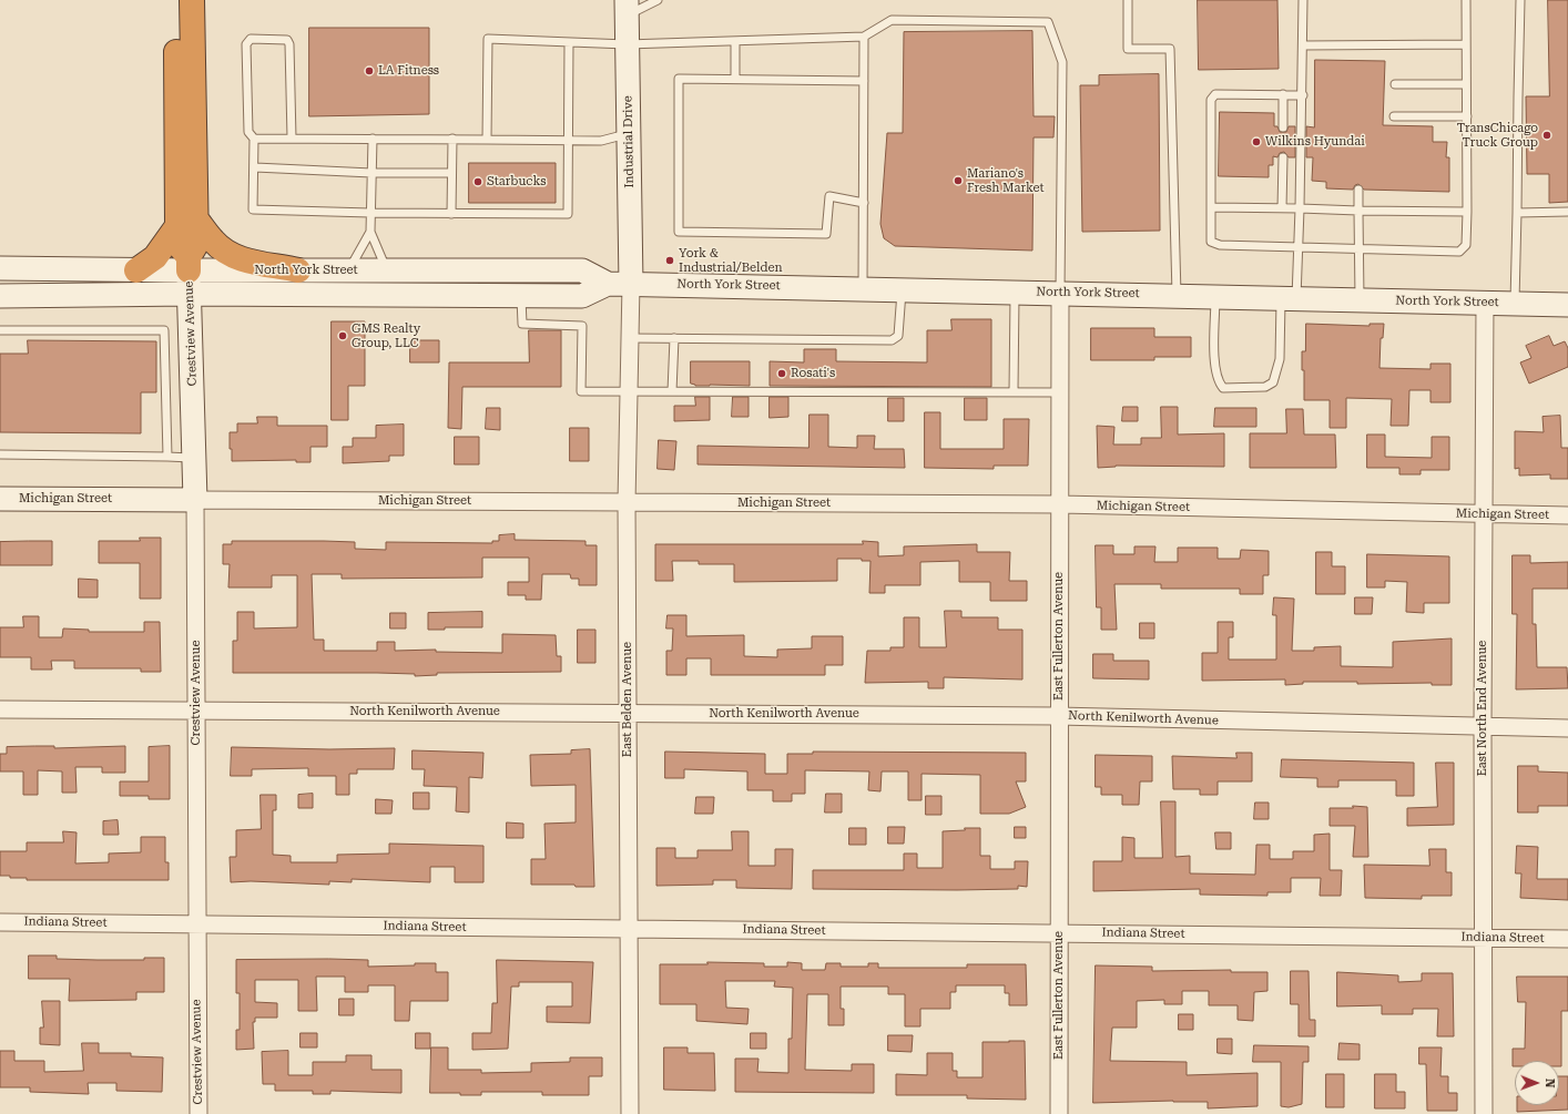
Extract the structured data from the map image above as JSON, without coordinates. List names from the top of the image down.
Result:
{
  "streets": {
    "main road": [
      "Industrial Drive",
      "North York Street",
      "Crestview Avenue",
      "Michigan Street"
    ],
    "street": [
      "East Fullerton Avenue",
      "East Belden Avenue",
      "East North End Avenue",
      "North Kenilworth Avenue",
      "Indiana Street"
    ]
  },
  "crossings": [
    ["Industrial Drive", "North York Street"],
    ["Industrial Drive", "East Belden Avenue"],
    ["North York Street", "Crestview Avenue"],
    ["North York Street", "East Fullerton Avenue"],
    ["North York Street", "East Belden Avenue"],
    ["North York Street", "East North End Avenue"],
    ["Crestview Avenue", "Michigan Street"],
    ["Crestview Avenue", "North Kenilworth Avenue"],
    ["Crestview Avenue", "Indiana Street"],
    ["Michigan Street", "East Fullerton Avenue"],
    ["Michigan Street", "East Belden Avenue"],
    ["Michigan Street", "East North End Avenue"],
    ["East Fullerton Avenue", "North Kenilworth Avenue"],
    ["East Fullerton Avenue", "Indiana Street"],
    ["East Belden Avenue", "North Kenilworth Avenue"],
    ["East Belden Avenue", "Indiana Street"],
    ["East North End Avenue", "North Kenilworth Avenue"],
    ["East North End Avenue", "Indiana Street"]
  ],
  "places": [
    "LA Fitness",
    "TransChicago Truck Group",
    "Wilkins Hyundai",
    "Mariano's Fresh Market",
    "Starbucks",
    "York & Industrial/Belden",
    "GMS Realty Group, LLC",
    "Rosati's"
  ],
  "north": "right"
}
